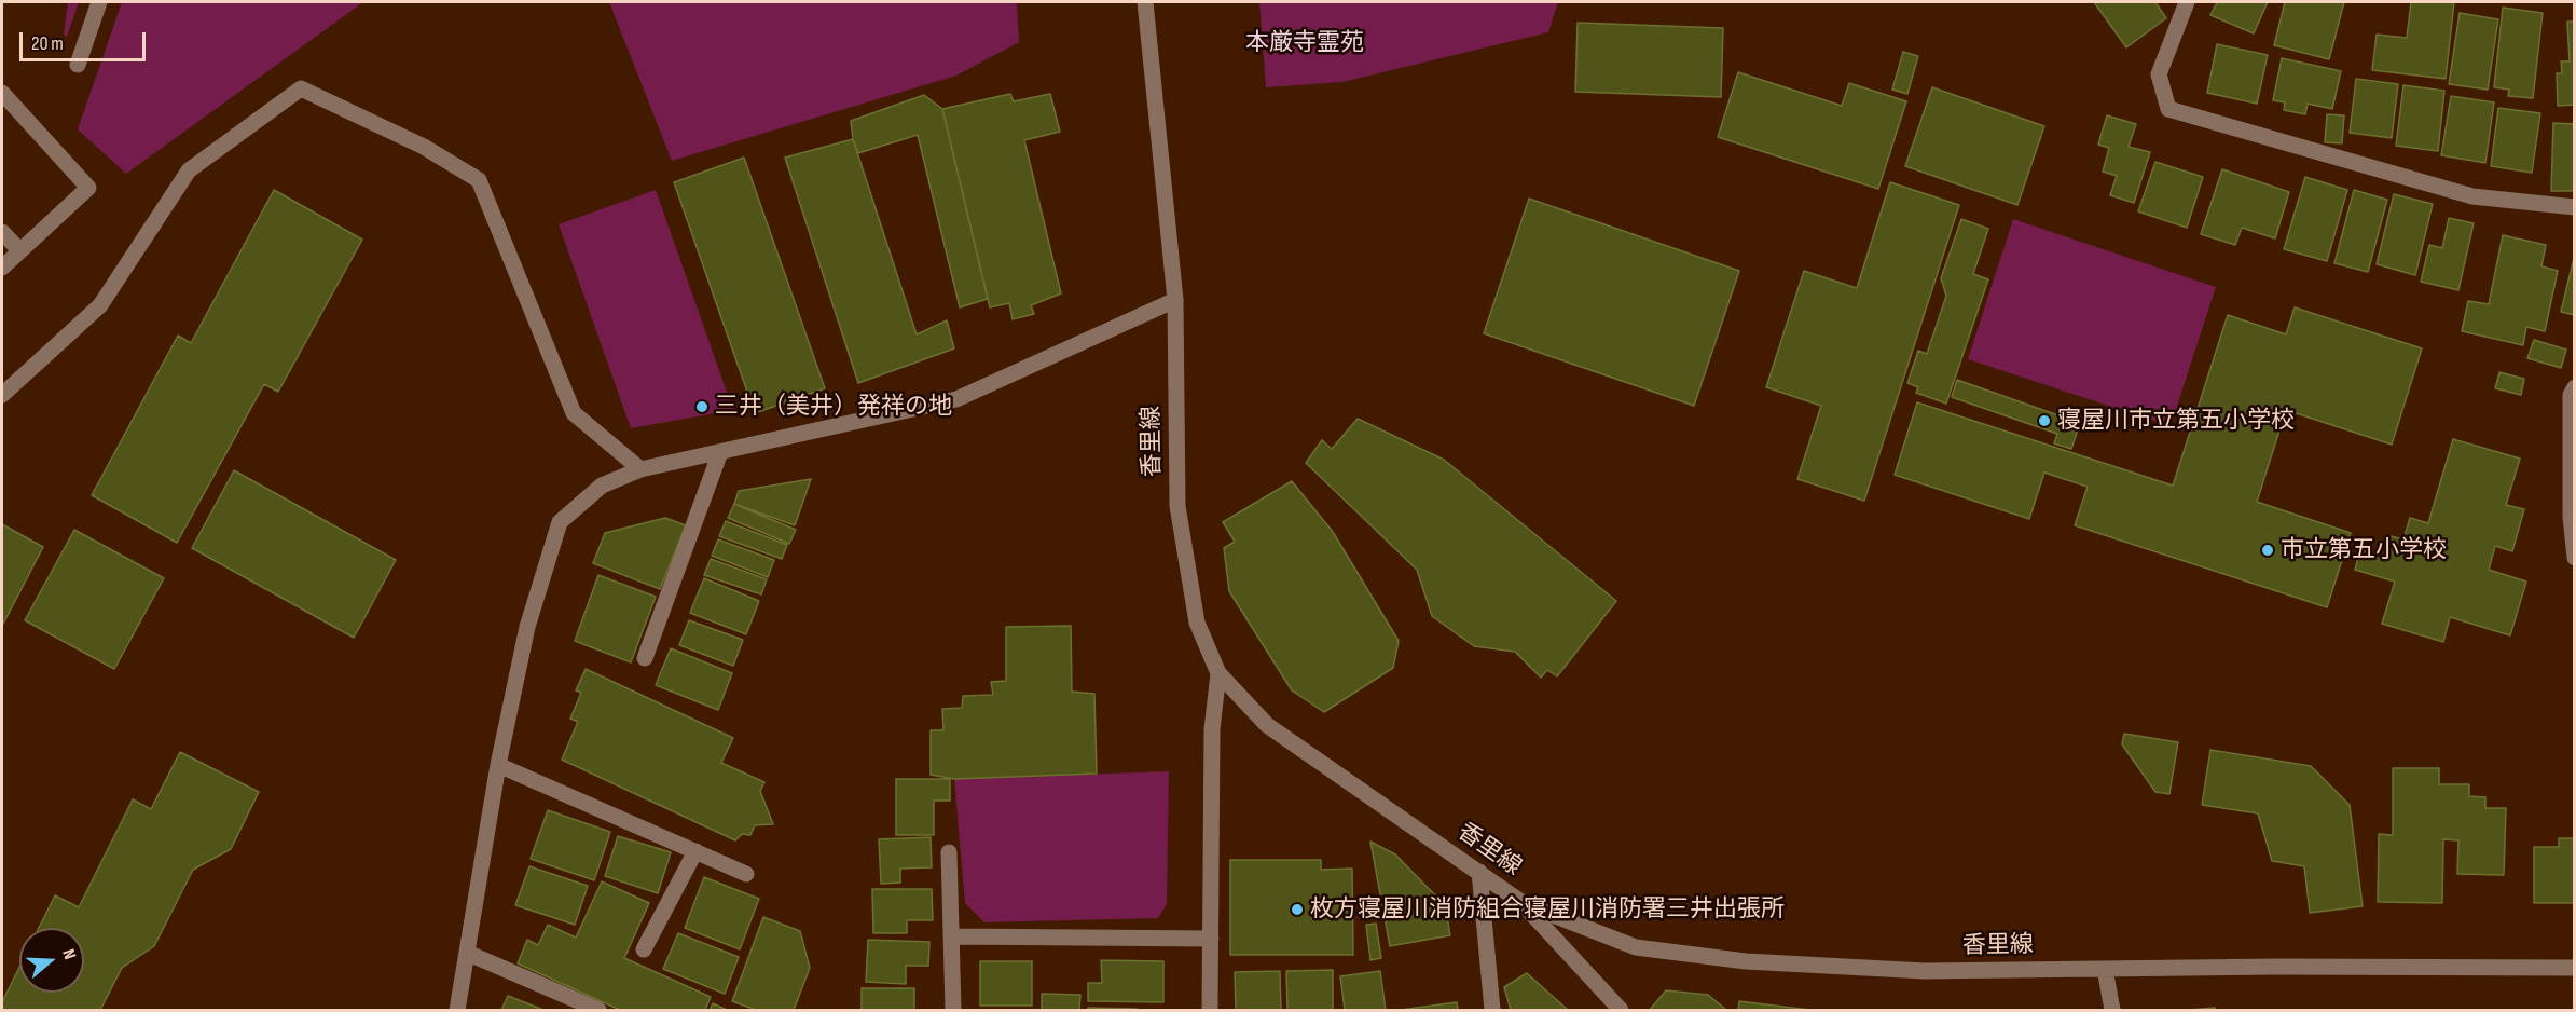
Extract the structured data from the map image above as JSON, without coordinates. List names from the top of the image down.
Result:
{
  "streets": {
    "street": ["香里線"]
  },
  "parks": ["本厳寺霊苑"],
  "places": [
    "三井（美井）発祥の地",
    "寝屋川市立第五小学校",
    "市立第五小学校",
    "枚方寝屋川消防組合寝屋川消防署三井出張所"
  ],
  "scale_bar": "20 m",
  "north": "right"
}
